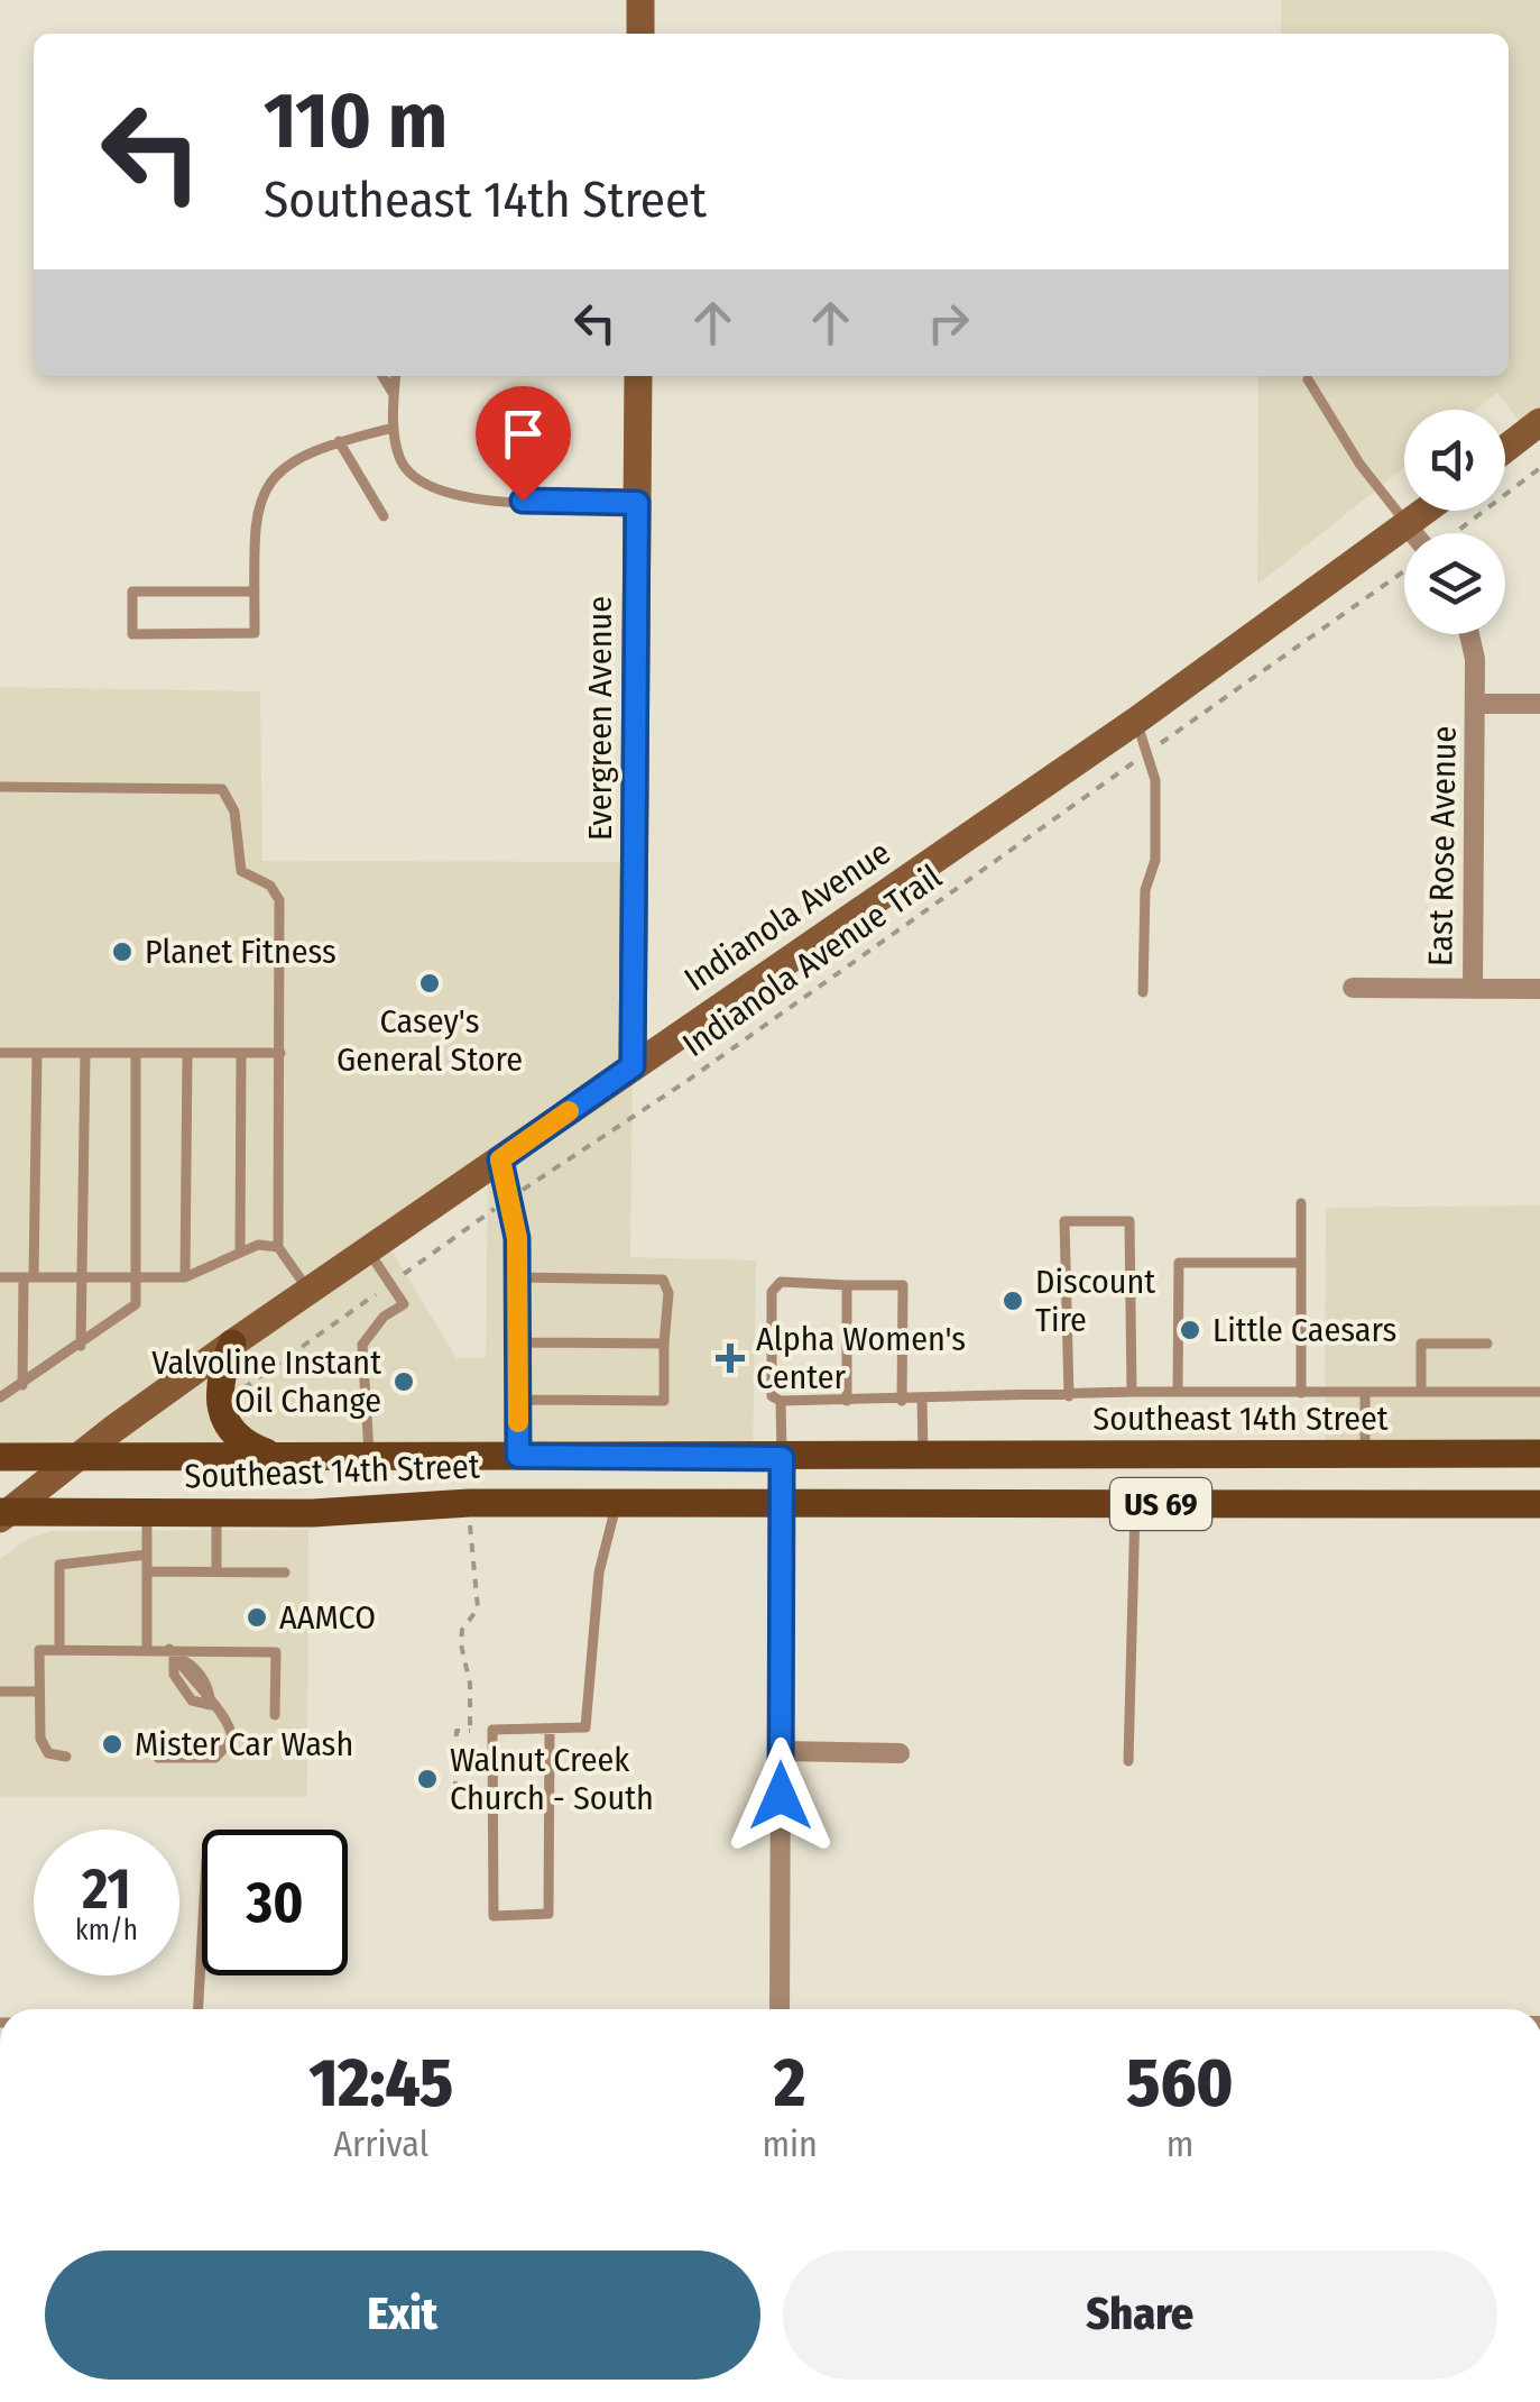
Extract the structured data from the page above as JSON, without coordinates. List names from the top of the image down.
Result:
{
  "streets": {
    "main road": [
      "Evergreen Avenue",
      "Indianola Avenue",
      "Southeast 14th Street",
      "US 69"
    ],
    "street": ["East Rose Avenue"],
    "path": ["Indianola Avenue Trail"]
  },
  "crossings": [
    ["Evergreen Avenue", "Indianola Avenue"],
    ["Indianola Avenue", "Southeast 14th Street"]
  ],
  "places": {
    "other": [
      "Planet Fitness",
      "Casey's General Store",
      "Discount Tire",
      "Little Caesars",
      "Valvoline Instant Oil Change",
      "AAMCO",
      "Mister Car Wash",
      "Walnut Creek Church - South"
    ],
    "health": ["Alpha Women's Center"]
  },
  "page": {
    "turn": ["110 m", "Southeast 14th Street"],
    "speed": "21 km/h",
    "limit": "30",
    "eta": [
      "12:45",
      "Arrival",
      "2",
      "min",
      "560",
      "m"
    ],
    "buttons": ["Exit", "Share"]
  }
}
